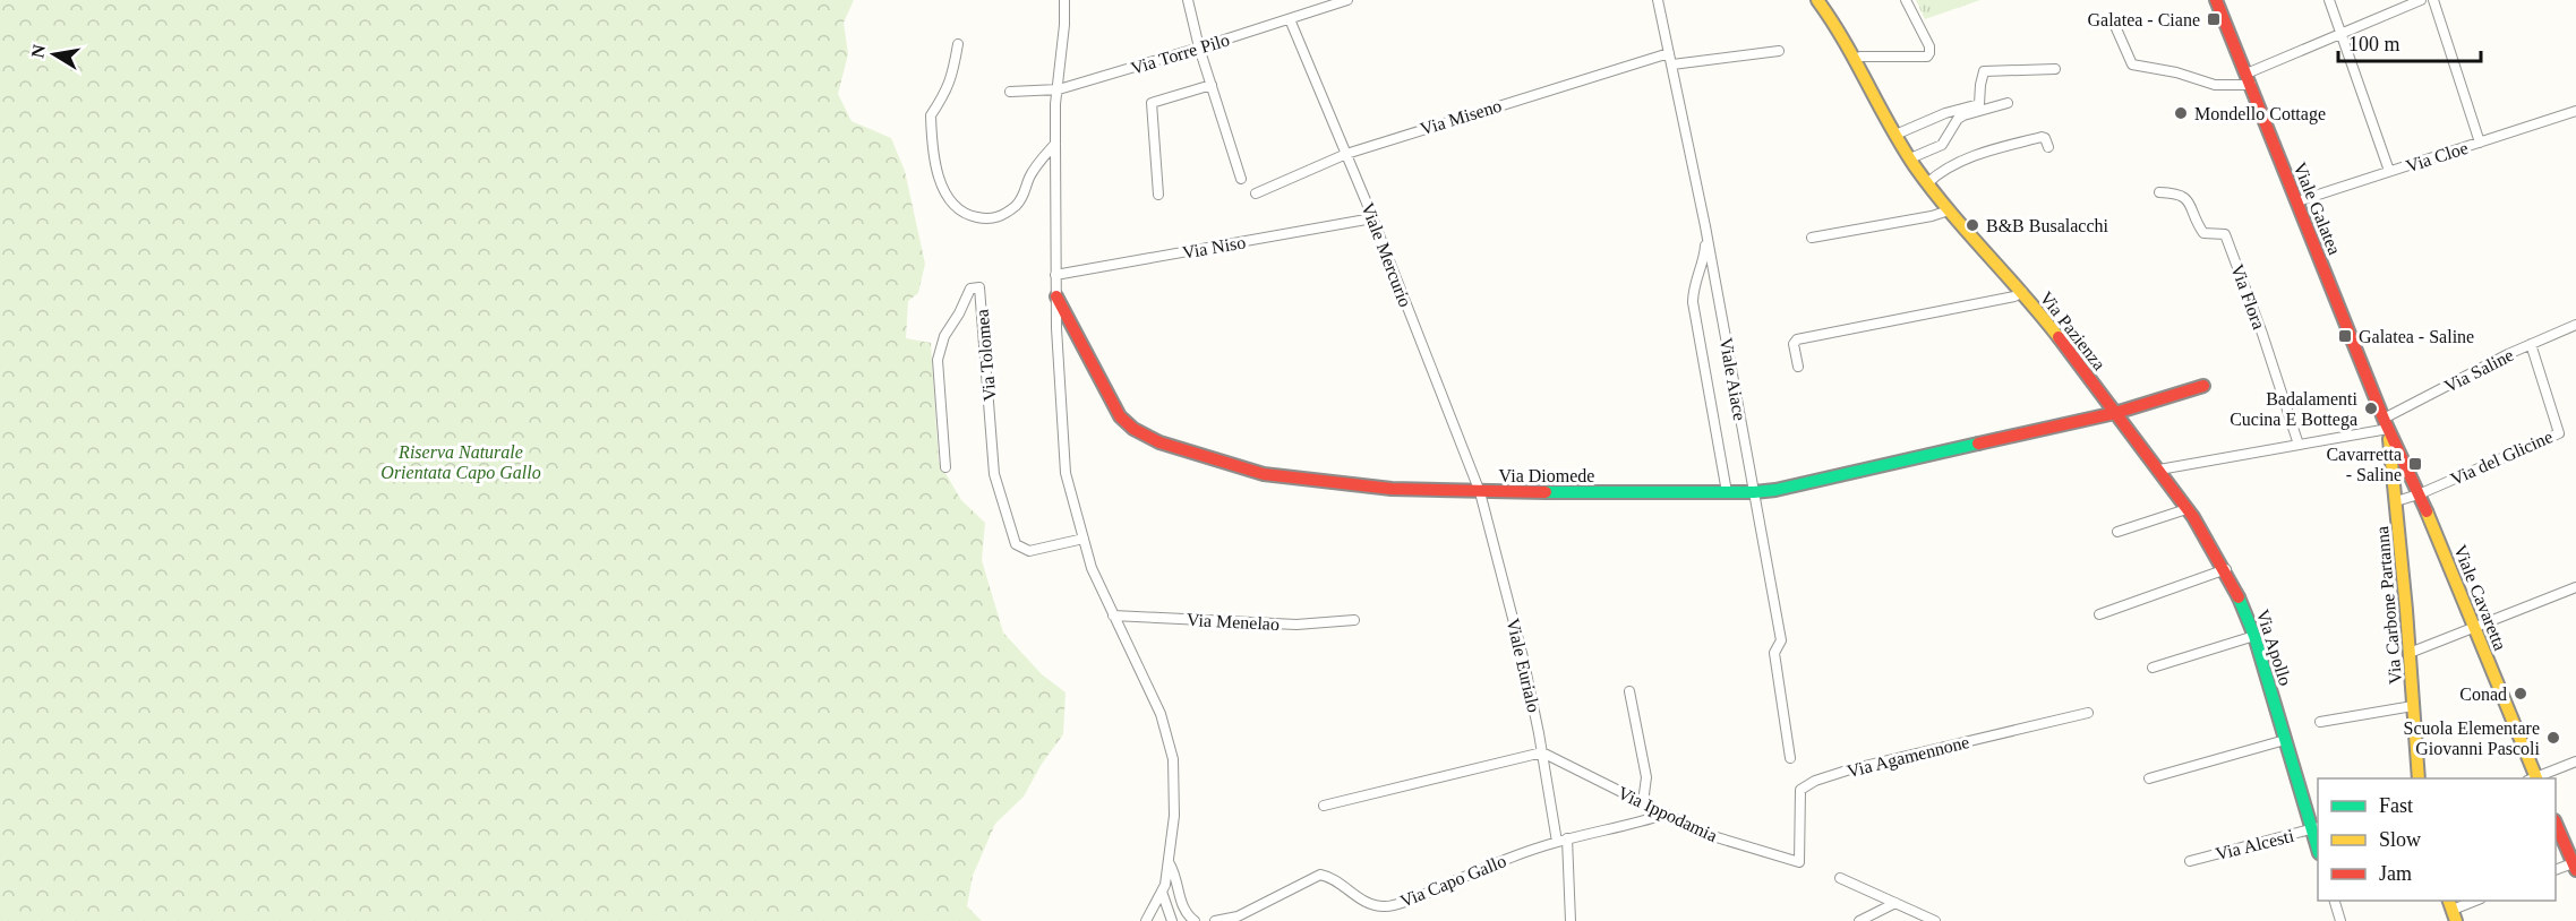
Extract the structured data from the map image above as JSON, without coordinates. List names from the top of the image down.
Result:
{
  "streets": {
    "street": [
      "Via Torre Pilo",
      "Via Miseno",
      "Via Cloe",
      "Viale Galatea",
      "Via Niso",
      "Viale Mercurio",
      "Via Flora",
      "Via Pazienza",
      "Via Tolomea",
      "Via Saline",
      "Viale Aiace",
      "Via del Glicine",
      "Via Diomede",
      "Viale Cavaretta",
      "Via Carbone Partanna",
      "Via Menelao",
      "Via Apollo",
      "Viale Eurialo",
      "Via Agamennone",
      "Via Ippodamia",
      "Via Alcesti",
      "Via Capo Gallo"
    ]
  },
  "crossings": [
    ["Via Torre Pilo", "Viale Mercurio"],
    ["Via Miseno", "Viale Mercurio"],
    ["Via Miseno", "Viale Aiace"],
    ["Via Cloe", "Viale Galatea"],
    ["Viale Galatea", "Via Saline"],
    ["Viale Galatea", "Viale Cavaretta"],
    ["Viale Galatea", "Via Carbone Partanna"],
    ["Via Niso", "Viale Mercurio"],
    ["Viale Mercurio", "Via Diomede"],
    ["Viale Mercurio", "Viale Eurialo"],
    ["Via Pazienza", "Via Diomede"],
    ["Via Pazienza", "Via Apollo"],
    ["Via Saline", "Via del Glicine"],
    ["Via Saline", "Viale Cavaretta"],
    ["Via Saline", "Via Carbone Partanna"],
    ["Viale Aiace", "Via Diomede"],
    ["Via del Glicine", "Viale Cavaretta"],
    ["Via del Glicine", "Via Carbone Partanna"],
    ["Via Diomede", "Viale Eurialo"],
    ["Viale Cavaretta", "Via Carbone Partanna"],
    ["Via Apollo", "Via Alcesti"],
    ["Viale Eurialo", "Via Ippodamia"],
    ["Viale Eurialo", "Via Capo Gallo"],
    ["Via Agamennone", "Via Ippodamia"],
    ["Via Ippodamia", "Via Capo Gallo"]
  ],
  "parks": ["Riserva Naturale Orientata Capo Gallo"],
  "places": {
    "transit": ["Galatea - Ciane", "Galatea - Saline", "Cavarretta - Saline"],
    "other": [
      "Mondello Cottage",
      "B&B Busalacchi",
      "Badalamenti Cucina E Bottega",
      "Conad",
      "Scuola Elementare Giovanni Pascoli"
    ]
  },
  "legend": ["Fast", "Slow", "Jam"],
  "scale_bar": "100 m",
  "north": "left"
}
